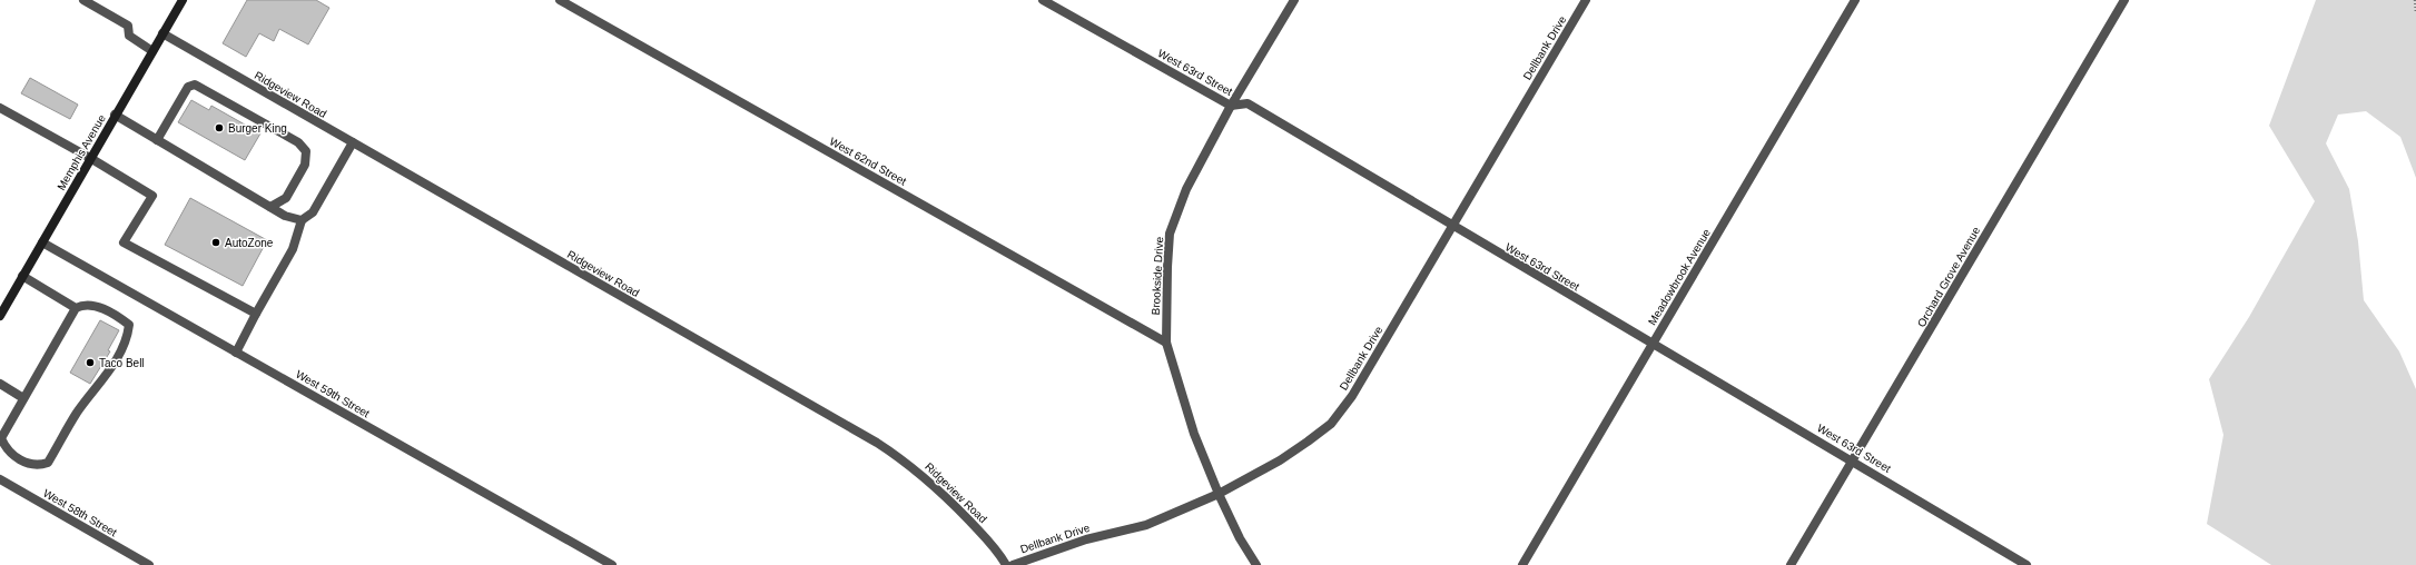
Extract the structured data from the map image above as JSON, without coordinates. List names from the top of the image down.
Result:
{
  "streets": {
    "main road": ["Memphis Avenue"],
    "street": [
      "Dellbank Drive",
      "West 63rd Street",
      "Ridgeview Road",
      "West 62nd Street",
      "Brookside Drive",
      "Meadowbrook Avenue",
      "Orchard Grove Avenue",
      "West 59th Street",
      "West 58th Street"
    ]
  },
  "crossings": [
    ["Dellbank Drive", "West 63rd Street"],
    ["Dellbank Drive", "Brookside Drive"],
    ["West 63rd Street", "Brookside Drive"],
    ["West 63rd Street", "Meadowbrook Avenue"],
    ["West 63rd Street", "Orchard Grove Avenue"],
    ["Ridgeview Road", "Memphis Avenue"],
    ["Memphis Avenue", "West 59th Street"],
    ["West 62nd Street", "Brookside Drive"]
  ],
  "places": ["Burger King", "AutoZone", "Taco Bell"]
}
